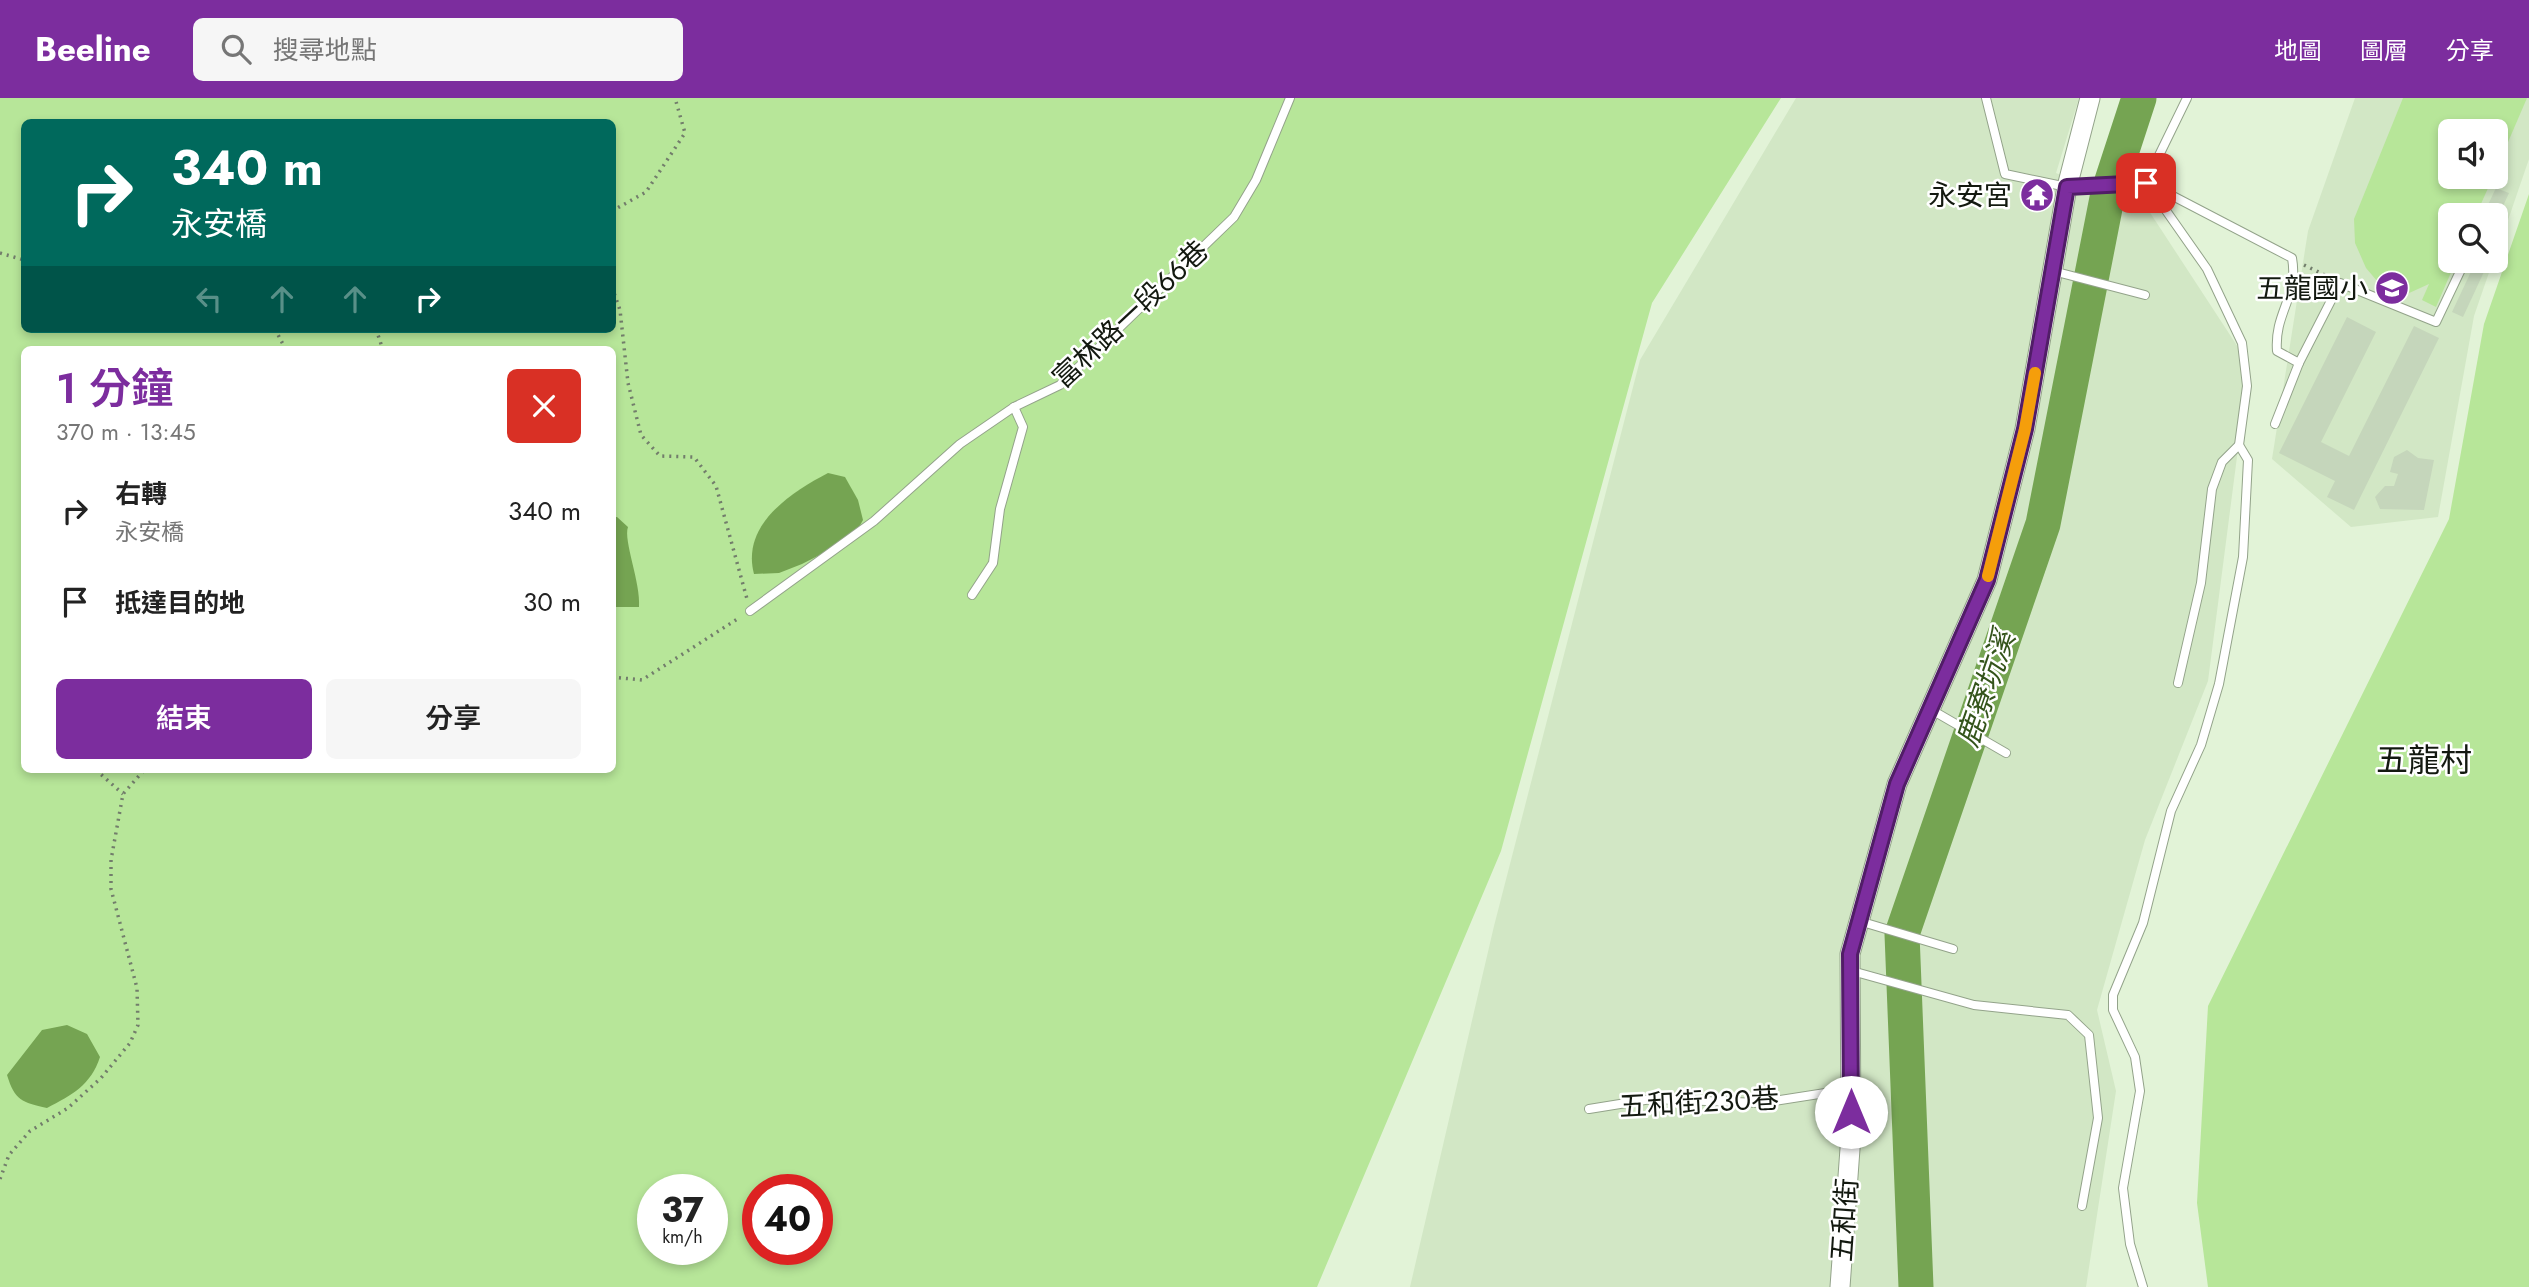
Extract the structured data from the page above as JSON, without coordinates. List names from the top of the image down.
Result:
{
  "streets": {
    "street": ["五和街"],
    "lane": ["富林路一段66巷", "五和街230巷"]
  },
  "crossings": [
    ["五和街230巷", "五和街"]
  ],
  "districts": ["五龍村"],
  "water": ["鹿寮坑溪"],
  "places": {
    "temple": ["永安宮"],
    "school or university": ["五龍國小"]
  },
  "page": {
    "header": "Beeline",
    "search": "搜尋地點",
    "nav": ["地圖", "圖層", "分享"],
    "turn": ["340 m", "永安橋"],
    "heading": ["1 分鐘", "370 m · 13:45"],
    "list": [
      {
        "name": "右轉",
        "note": "永安橋",
        "value": "340 m"
      },
      {
        "name": "抵達目的地",
        "value": "30 m"
      }
    ],
    "buttons": ["結束", "分享"],
    "speed": "37 km/h",
    "limit": "40"
  }
}
